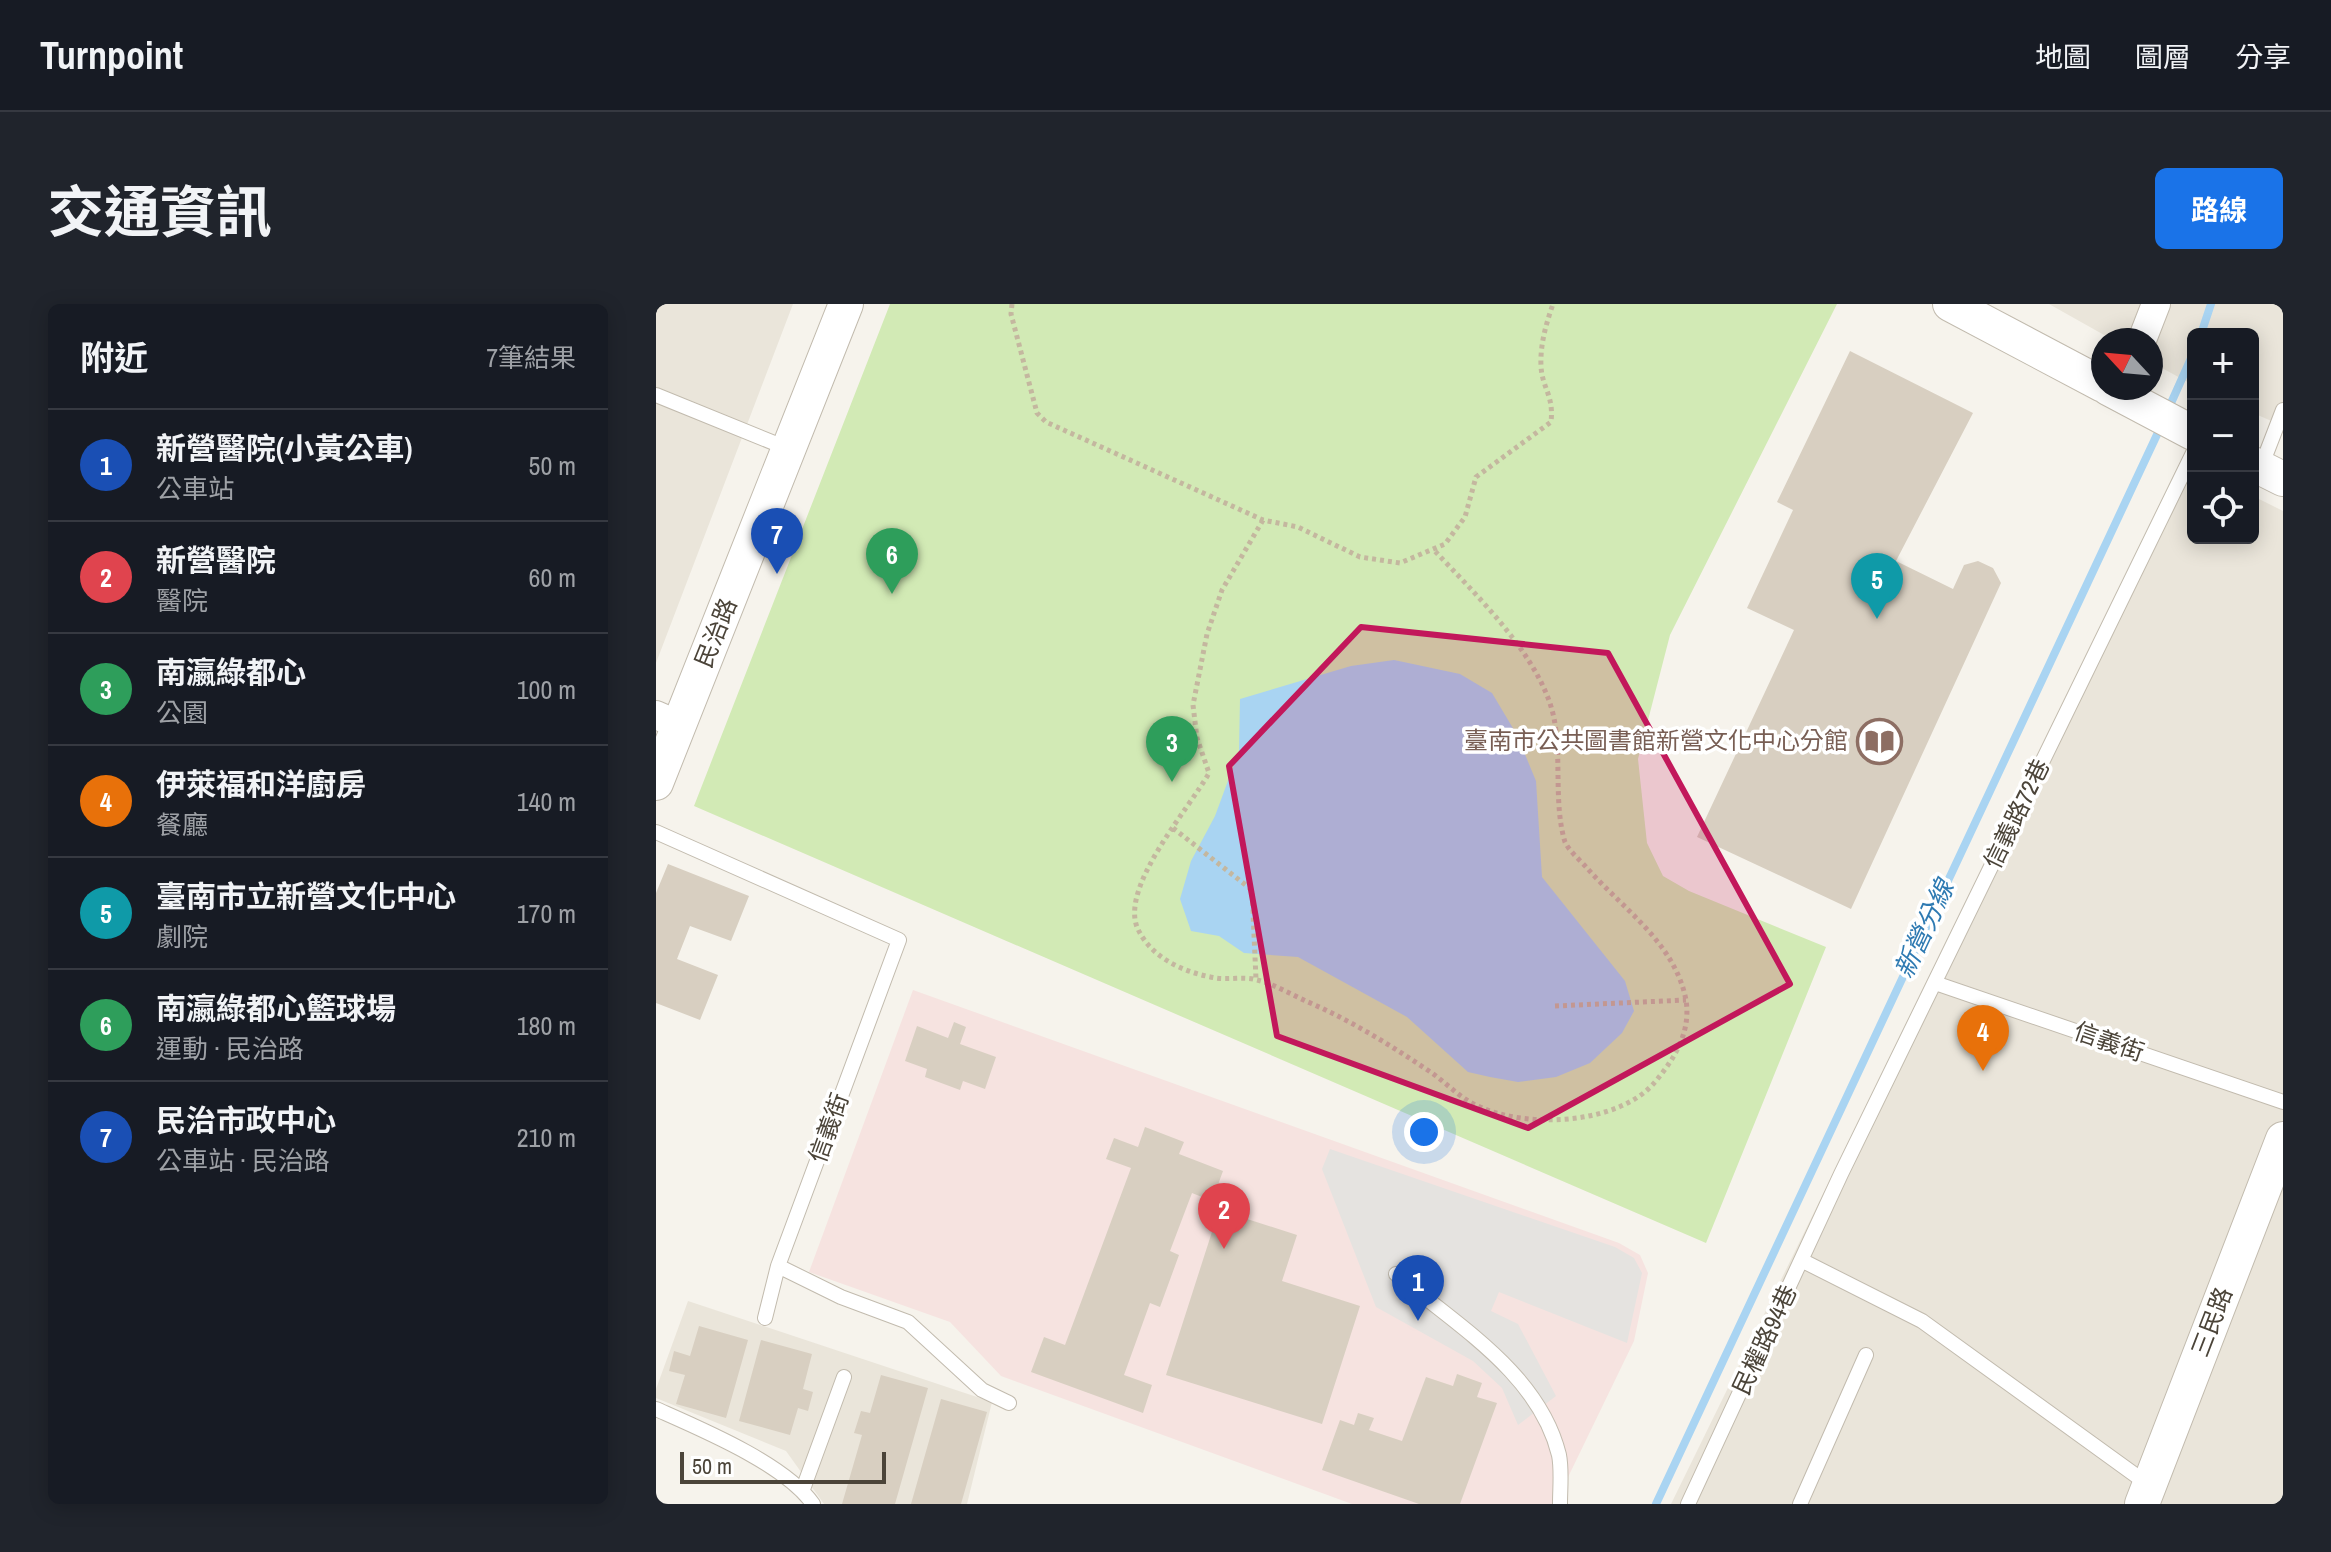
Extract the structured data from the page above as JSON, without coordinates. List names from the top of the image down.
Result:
{
  "streets": {
    "street": ["民治路", "三民路"],
    "lane": ["信義路72巷", "信義街", "民權路94巷"]
  },
  "crossings": [
    ["信義路72巷", "信義街"],
    ["信義路72巷", "民權路94巷"]
  ],
  "water": ["新營分線"],
  "places": {
    "library": ["臺南市公共圖書館新營文化中心分館"]
  },
  "scale_bar": "50 m",
  "north": "top left",
  "page": {
    "header": "Turnpoint",
    "nav": ["地圖", "圖層", "分享"],
    "title": "交通資訊",
    "buttons": "路線",
    "heading": ["附近", "7筆結果"],
    "map_buttons": ["+", "−"],
    "list": [
      {
        "mark": "1",
        "name": "新營醫院(小黃公車)",
        "note": "公車站",
        "value": "50 m"
      },
      {
        "mark": "2",
        "name": "新營醫院",
        "note": "醫院",
        "value": "60 m"
      },
      {
        "mark": "3",
        "name": "南瀛綠都心",
        "note": "公園",
        "value": "100 m"
      },
      {
        "mark": "4",
        "name": "伊萊福和洋廚房",
        "note": "餐廳",
        "value": "140 m"
      },
      {
        "mark": "5",
        "name": "臺南市立新營文化中心",
        "note": "劇院",
        "value": "170 m"
      },
      {
        "mark": "6",
        "name": "南瀛綠都心籃球場",
        "note": "運動 · 民治路",
        "value": "180 m"
      },
      {
        "mark": "7",
        "name": "民治市政中心",
        "note": "公車站 · 民治路",
        "value": "210 m"
      }
    ],
    "pins": [
      "7",
      "6",
      "5",
      "3",
      "4",
      "2",
      "1"
    ],
    "scale": "50 m"
  }
}
